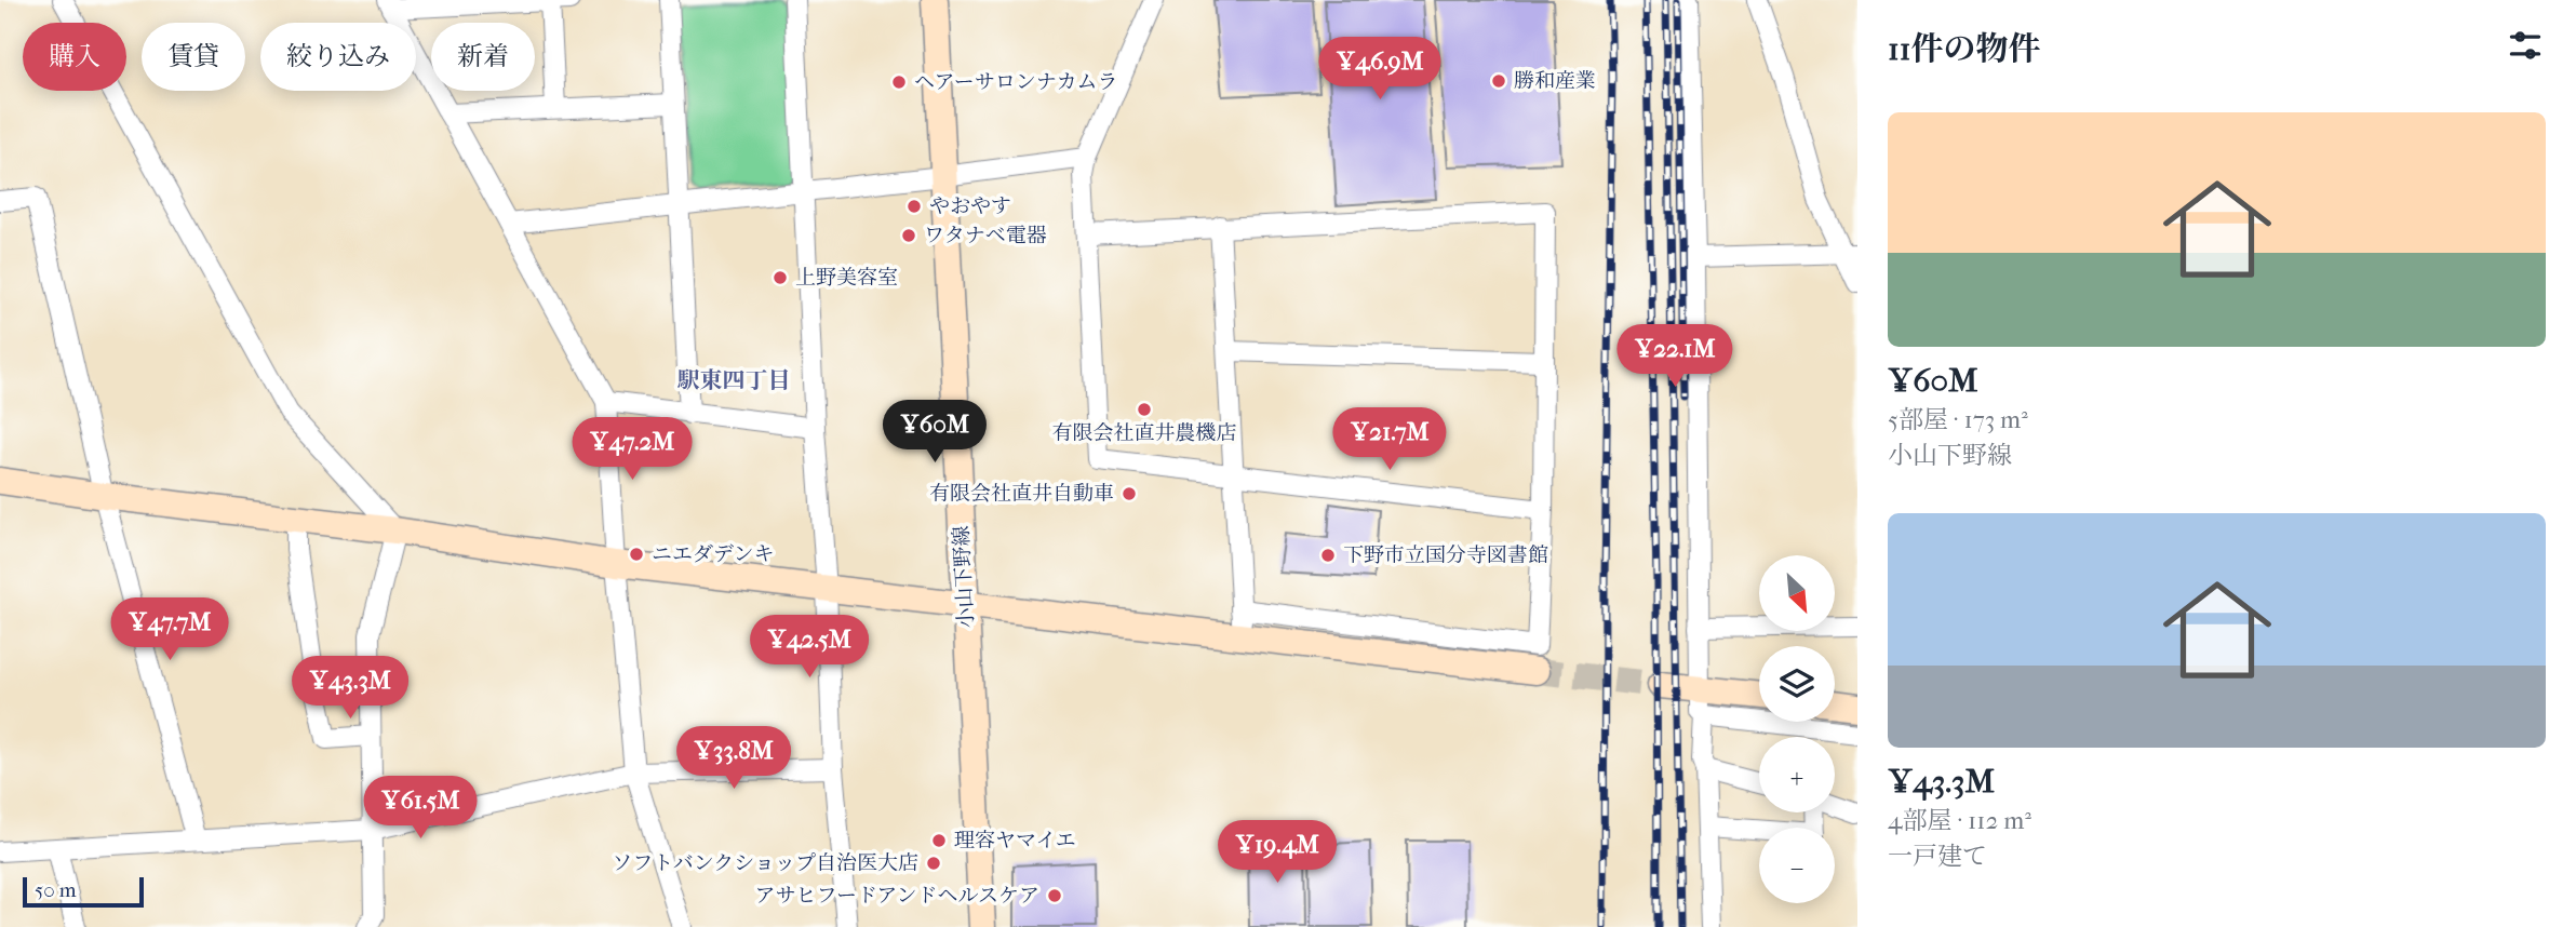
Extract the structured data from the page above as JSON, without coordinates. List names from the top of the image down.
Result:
{
  "streets": {
    "street": ["小山下野線"]
  },
  "districts": ["駅東四丁目"],
  "places": [
    "勝和産業",
    "ヘアーサロンナカムラ",
    "やおやす",
    "ワタナベ電器",
    "上野美容室",
    "有限会社直井農機店",
    "有限会社直井自動車",
    "ニエダデンキ",
    "下野市立国分寺図書館",
    "理容ヤマイエ",
    "ソフトバンクショップ自治医大店",
    "アサヒフードアンドヘルスケア"
  ],
  "scale_bar": "50 m",
  "north": "bottom right",
  "page": {
    "heading": "11件の物件",
    "chip": [
      "購入",
      "賃貸",
      "絞り込み",
      "新着"
    ],
    "price": [
      "¥46.9M",
      "¥22.1M",
      "¥60M",
      "¥21.7M",
      "¥47.2M",
      "¥47.7M",
      "¥42.5M",
      "¥43.3M",
      "¥33.8M",
      "¥61.5M",
      "¥19.4M"
    ],
    "list": [
      {
        "name": "¥60M",
        "note": "5部屋 · 173 m² · 小山下野線"
      },
      {
        "name": "¥43.3M",
        "note": "4部屋 · 112 m² · 一戸建て"
      }
    ],
    "map_buttons": ["+", "−"],
    "scale": "50 m"
  }
}
